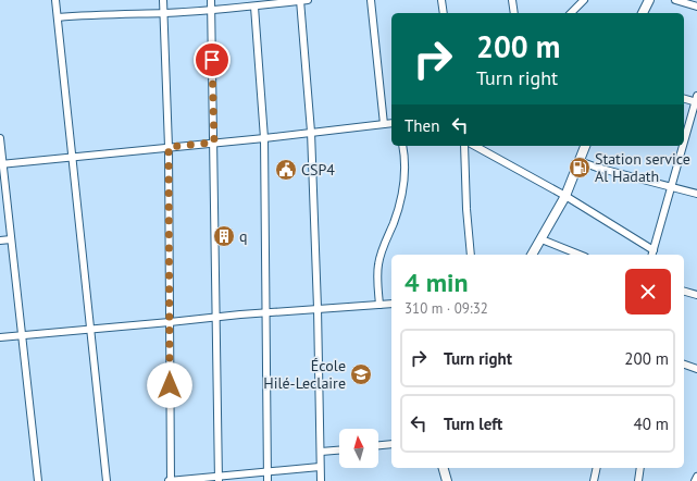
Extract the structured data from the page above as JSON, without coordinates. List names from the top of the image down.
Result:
{
  "places": {
    "fuel station": ["Station service Al Hadath"],
    "public building": ["CSP4"],
    "building": ["q"],
    "school or university": ["École Hilé-Leclaire"]
  },
  "north": "top",
  "page": {
    "turn": ["200 m", "Turn right"],
    "then": "Then",
    "heading": ["4 min", "310 m · 09:32"],
    "list": [
      {
        "name": "Turn right",
        "value": "200 m"
      },
      {
        "name": "Turn left",
        "value": "40 m"
      }
    ]
  }
}
